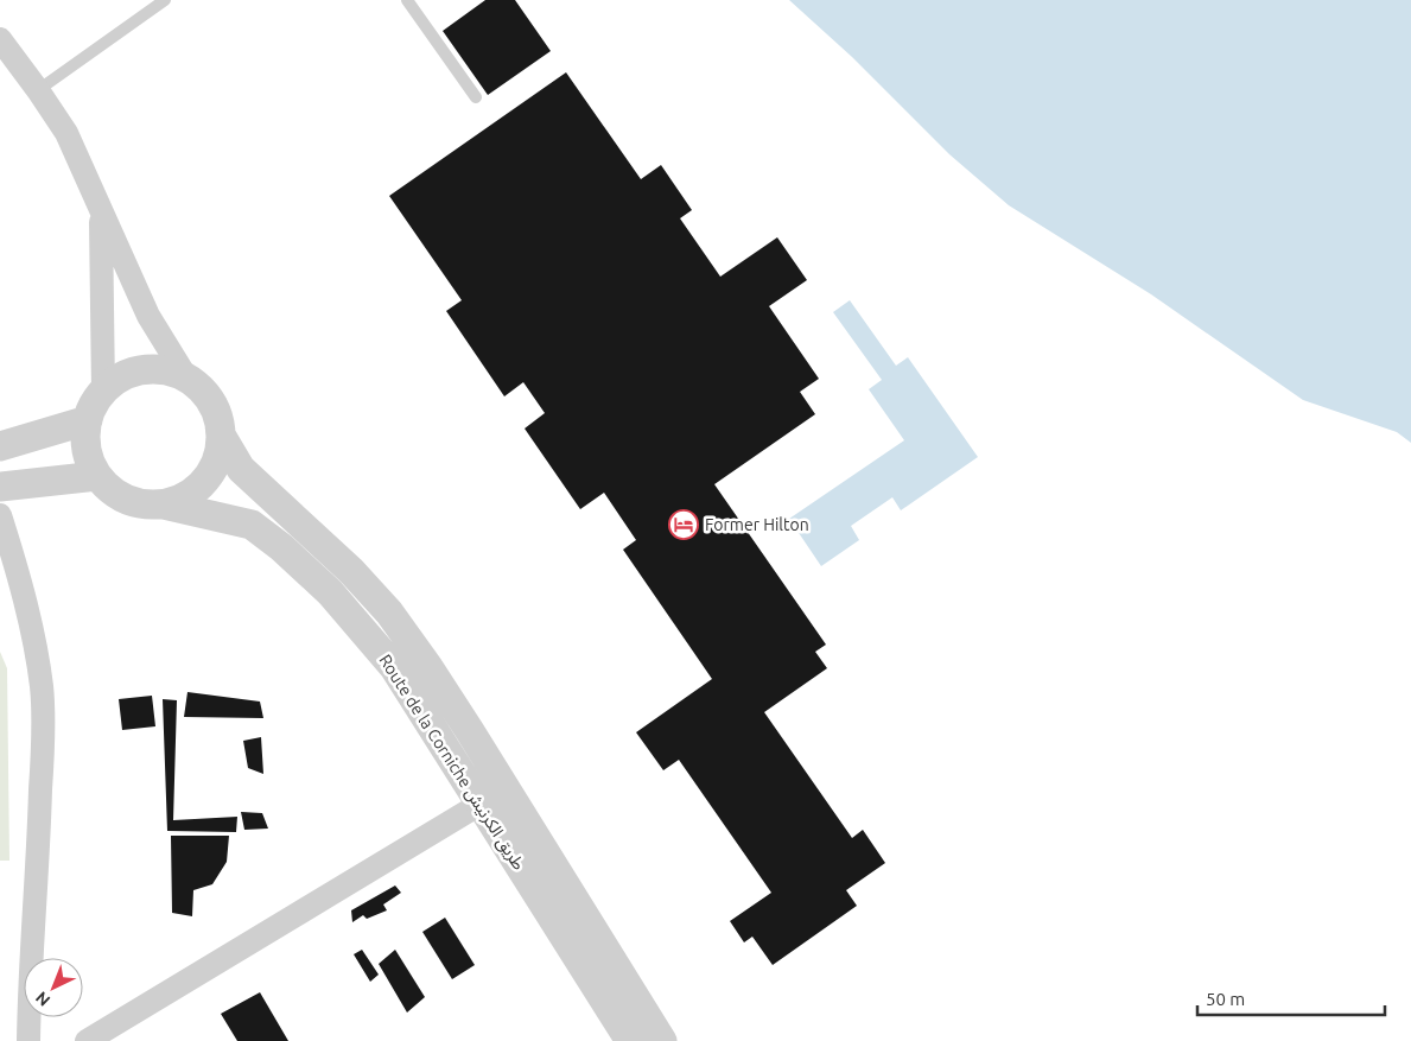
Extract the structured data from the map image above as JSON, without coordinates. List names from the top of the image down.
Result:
{
  "streets": {
    "street": ["Route de la Corniche طريق الكرنيش"]
  },
  "places": {
    "hotel": ["Former Hilton"]
  },
  "scale_bar": "50 m",
  "north": "bottom left"
}
